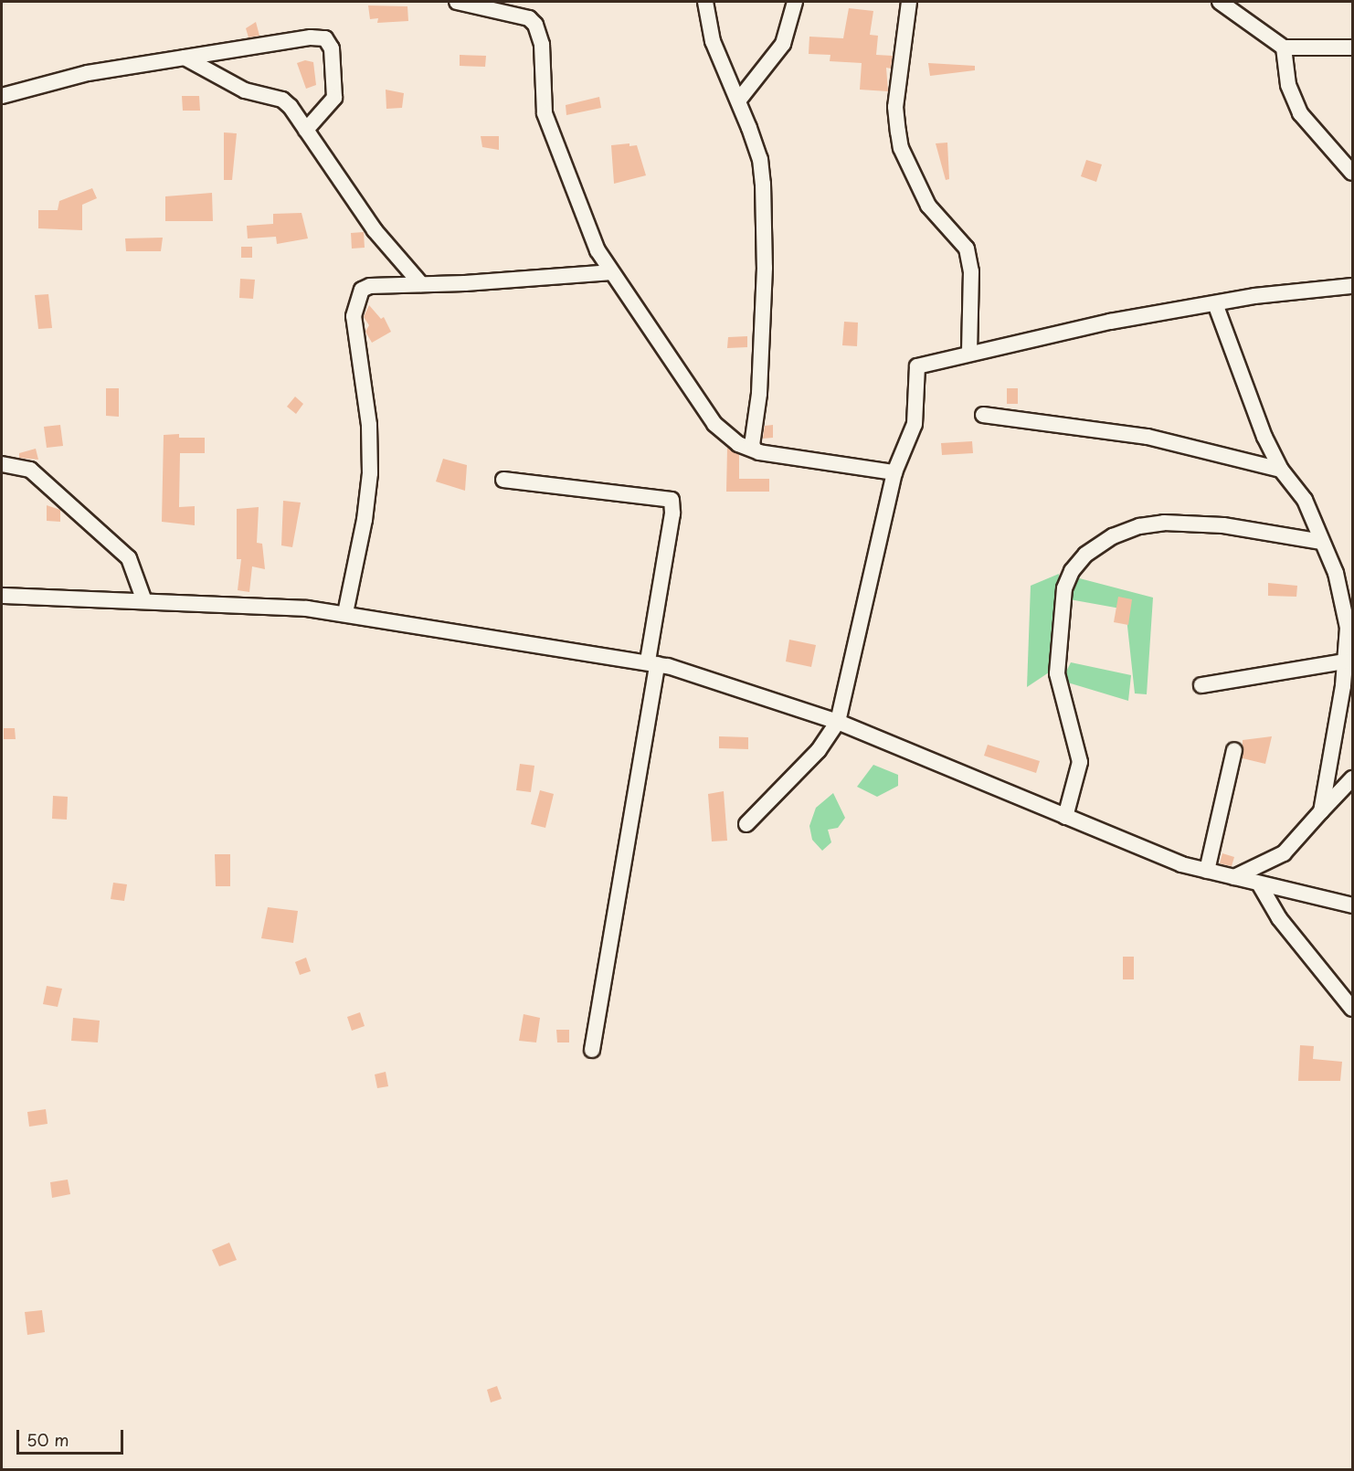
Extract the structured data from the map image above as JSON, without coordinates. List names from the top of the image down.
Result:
{
  "scale_bar": "50 m"
}
